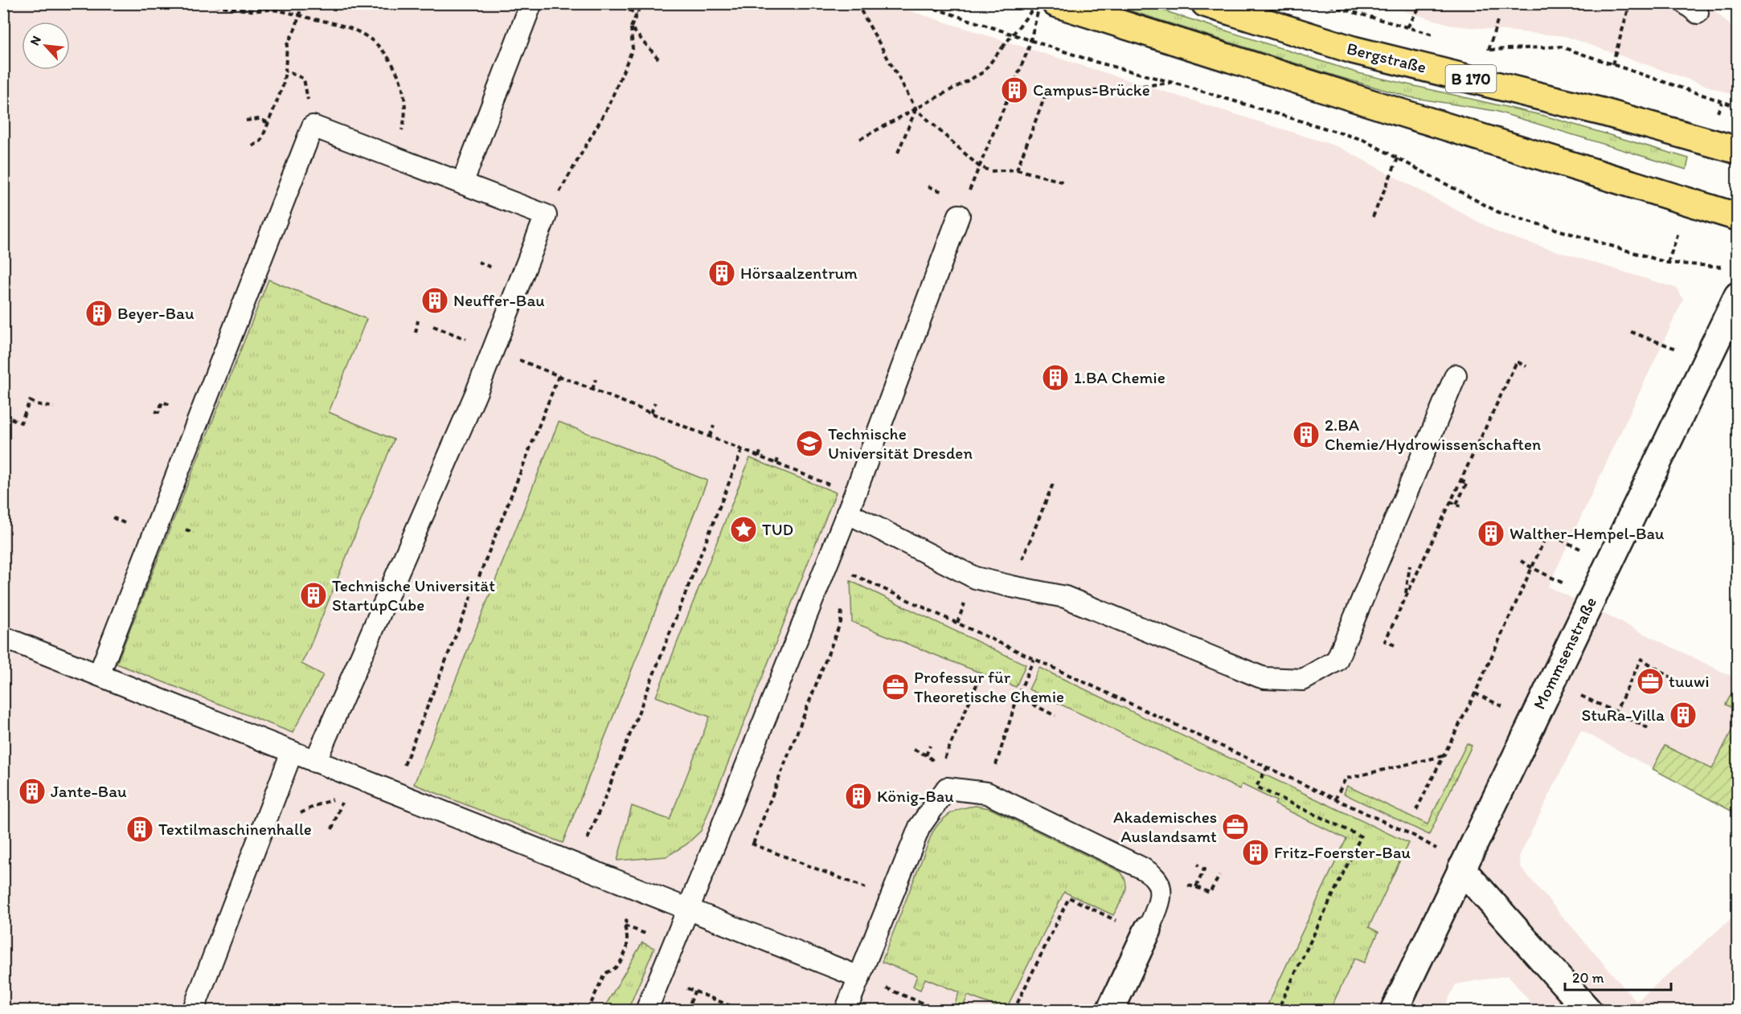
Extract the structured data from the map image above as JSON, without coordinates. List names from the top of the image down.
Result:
{
  "streets": {
    "main road": ["Bergstraße", "B 170"],
    "street": ["Mommsenstraße"]
  },
  "places": {
    "building": [
      "Campus-Brücke",
      "Hörsaalzentrum",
      "Neuffer-Bau",
      "Beyer-Bau",
      "1.BA Chemie",
      "2.BA Chemie/Hydrowissenschaften",
      "Walther-Hempel-Bau",
      "Technische Universität StartupCube",
      "StuRa-Villa",
      "Jante-Bau",
      "König-Bau",
      "Textilmaschinenhalle",
      "Fritz-Foerster-Bau"
    ],
    "school or university": ["Technische Universität Dresden"],
    "place": ["TUD"],
    "office": ["tuuwi", "Professur für Theoretische Chemie", "Akademisches Auslandsamt"]
  },
  "scale_bar": "20 m",
  "north": "top left"
}
